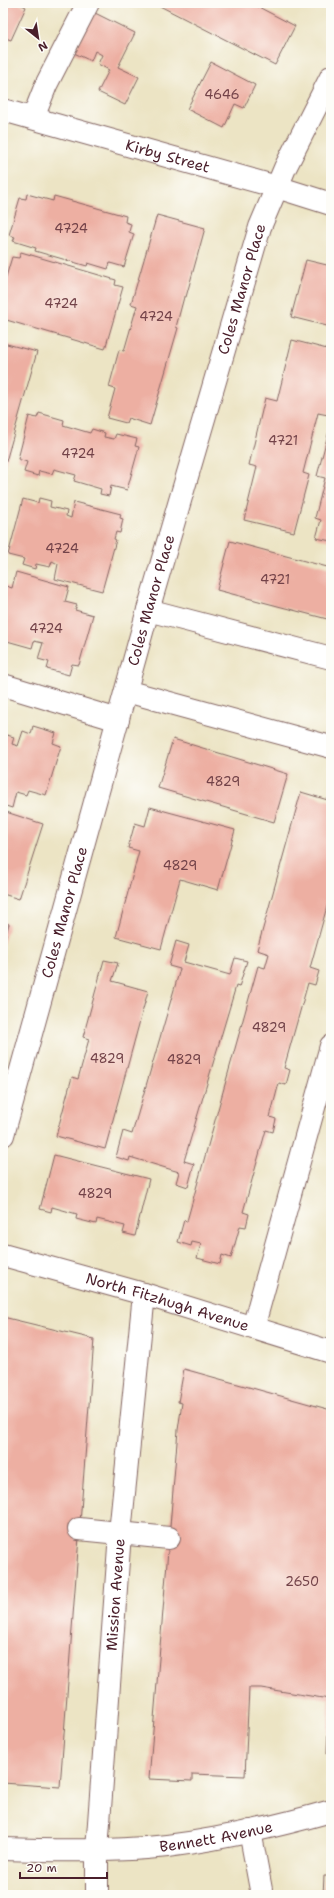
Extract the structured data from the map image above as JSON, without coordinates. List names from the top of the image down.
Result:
{
  "streets": {
    "street": [
      "Kirby Street",
      "Coles Manor Place",
      "North Fitzhugh Avenue",
      "Mission Avenue",
      "Bennett Avenue"
    ]
  },
  "crossings": [
    ["Kirby Street", "Coles Manor Place"],
    ["North Fitzhugh Avenue", "Mission Avenue"],
    ["Mission Avenue", "Bennett Avenue"]
  ],
  "house_numbers": [
    "4646",
    "4724",
    "4724",
    "4724",
    "4721",
    "4724",
    "4724",
    "4721",
    "4724",
    "4829",
    "4829",
    "4829",
    "4829",
    "4829",
    "4829",
    "2650"
  ],
  "scale_bar": "20 m",
  "north": "bottom right"
}
